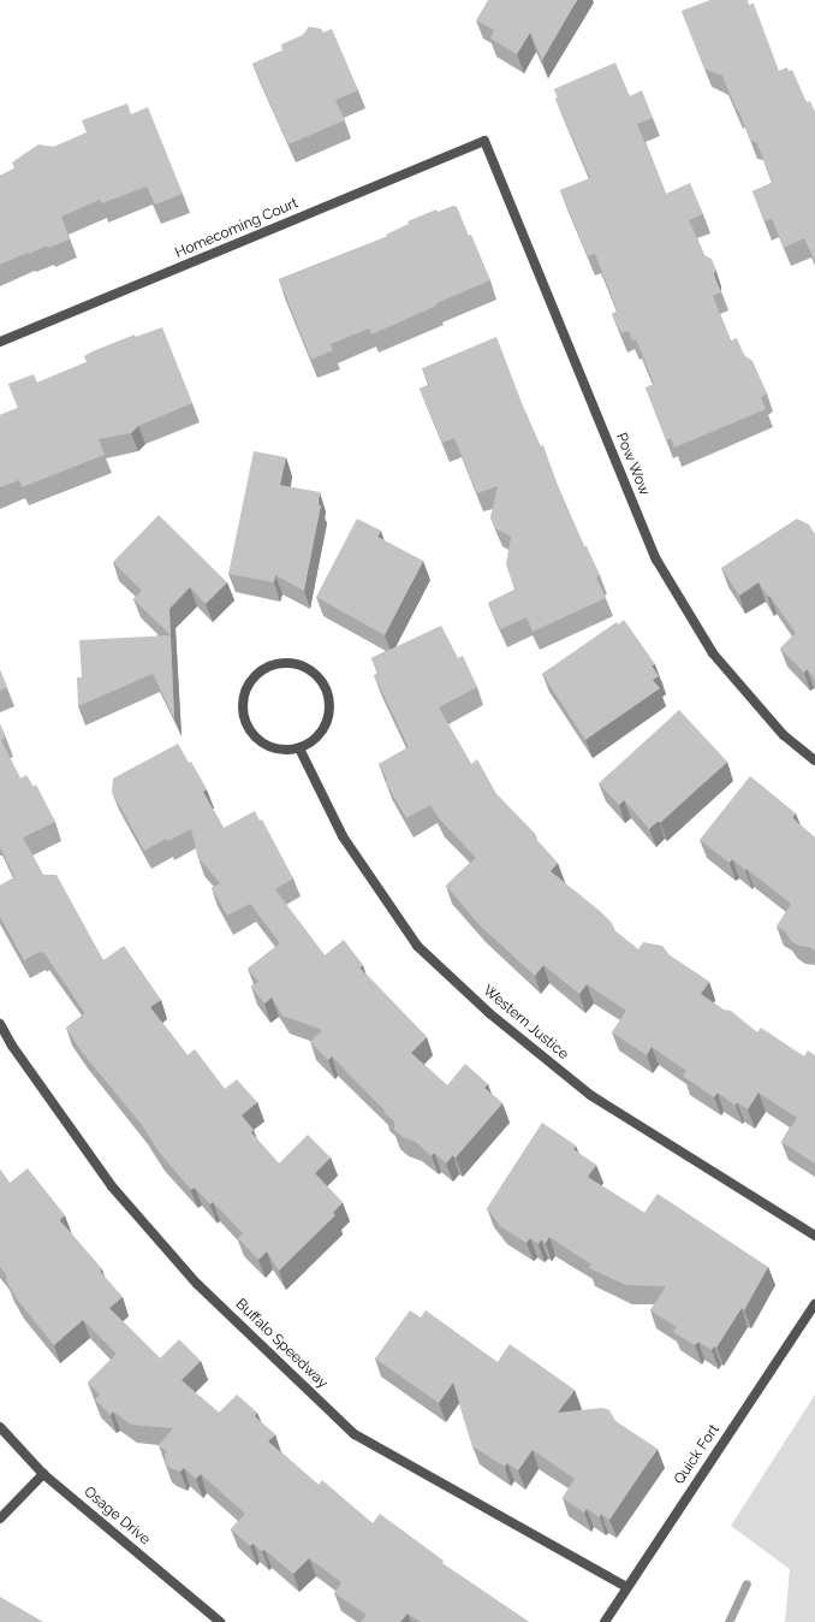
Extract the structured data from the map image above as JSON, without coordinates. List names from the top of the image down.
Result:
{
  "streets": {
    "street": [
      "Homecoming Court",
      "Pow Wow",
      "Western Justice",
      "Buffalo Speedway",
      "Quick Fort",
      "Osage Drive"
    ]
  },
  "crossings": [
    ["Homecoming Court", "Pow Wow"],
    ["Buffalo Speedway", "Quick Fort"]
  ]
}
